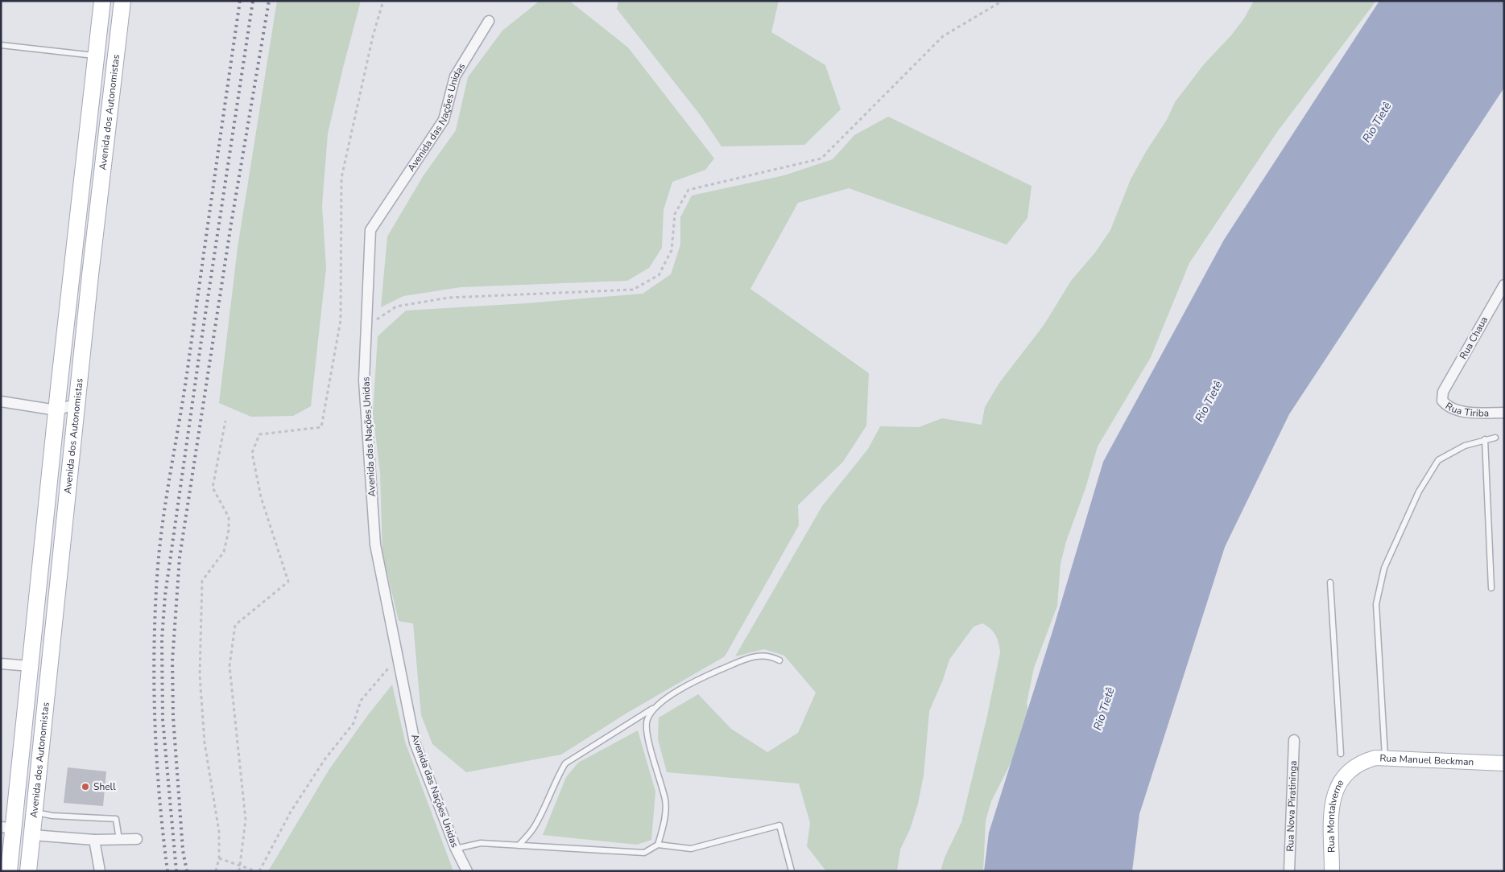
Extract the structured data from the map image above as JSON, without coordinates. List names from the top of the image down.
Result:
{
  "streets": {
    "main road": ["Avenida dos Autonomistas", "Rua Manuel Beckman", "Rua Montalverne"],
    "street": [
      "Avenida das Nações Unidas",
      "Rua Chaua",
      "Rua Tiriba",
      "Rua Nova Piratininga"
    ]
  },
  "crossings": [
    ["Rua Chaua", "Rua Tiriba"],
    ["Rua Manuel Beckman", "Rua Montalverne"]
  ],
  "water": ["Rio Tietê"],
  "places": ["Shell"]
}
